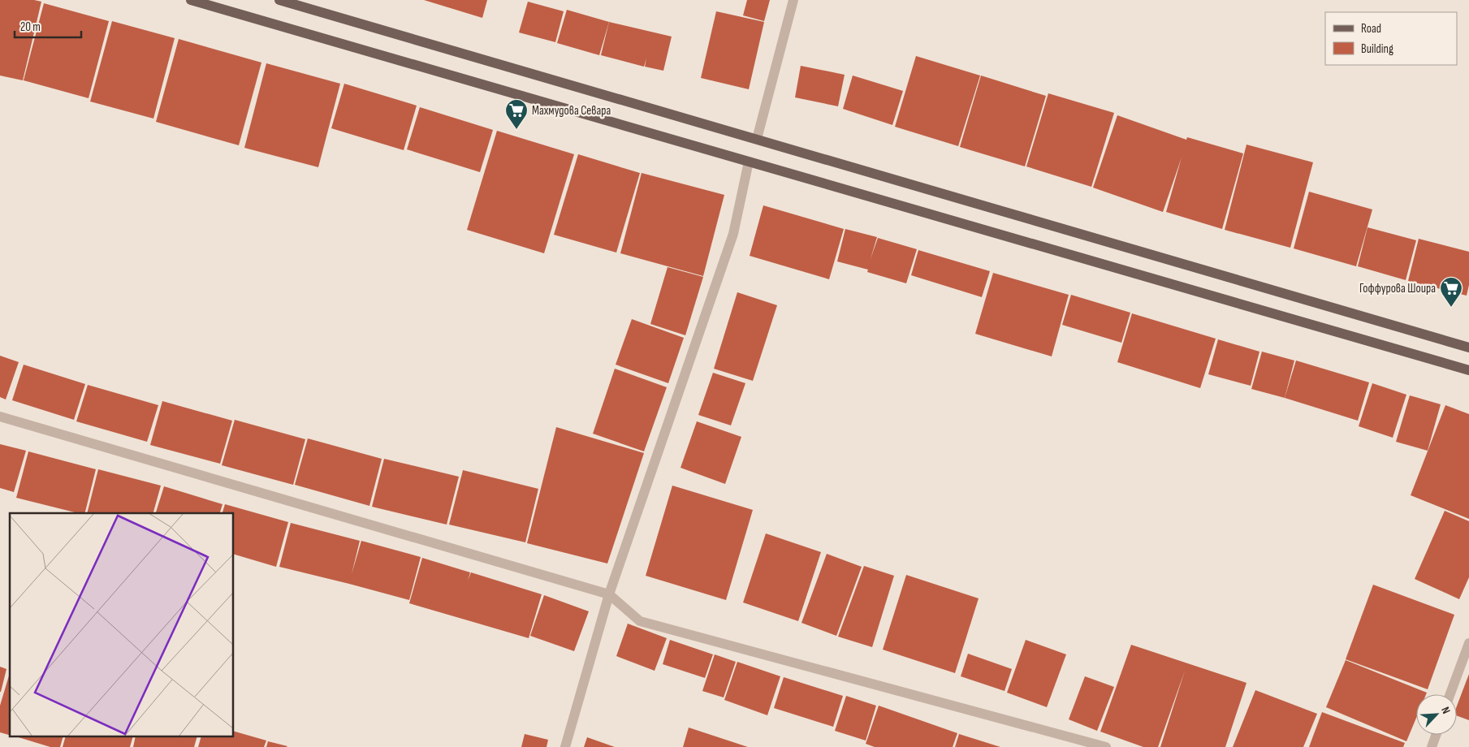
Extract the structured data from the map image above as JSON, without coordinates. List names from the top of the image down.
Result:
{
  "places": {
    "supermarket": ["Махмудова Севара", "Гоффурова Шоира"]
  },
  "legend": ["Road", "Building"],
  "scale_bar": "20 m",
  "north": "top right"
}
